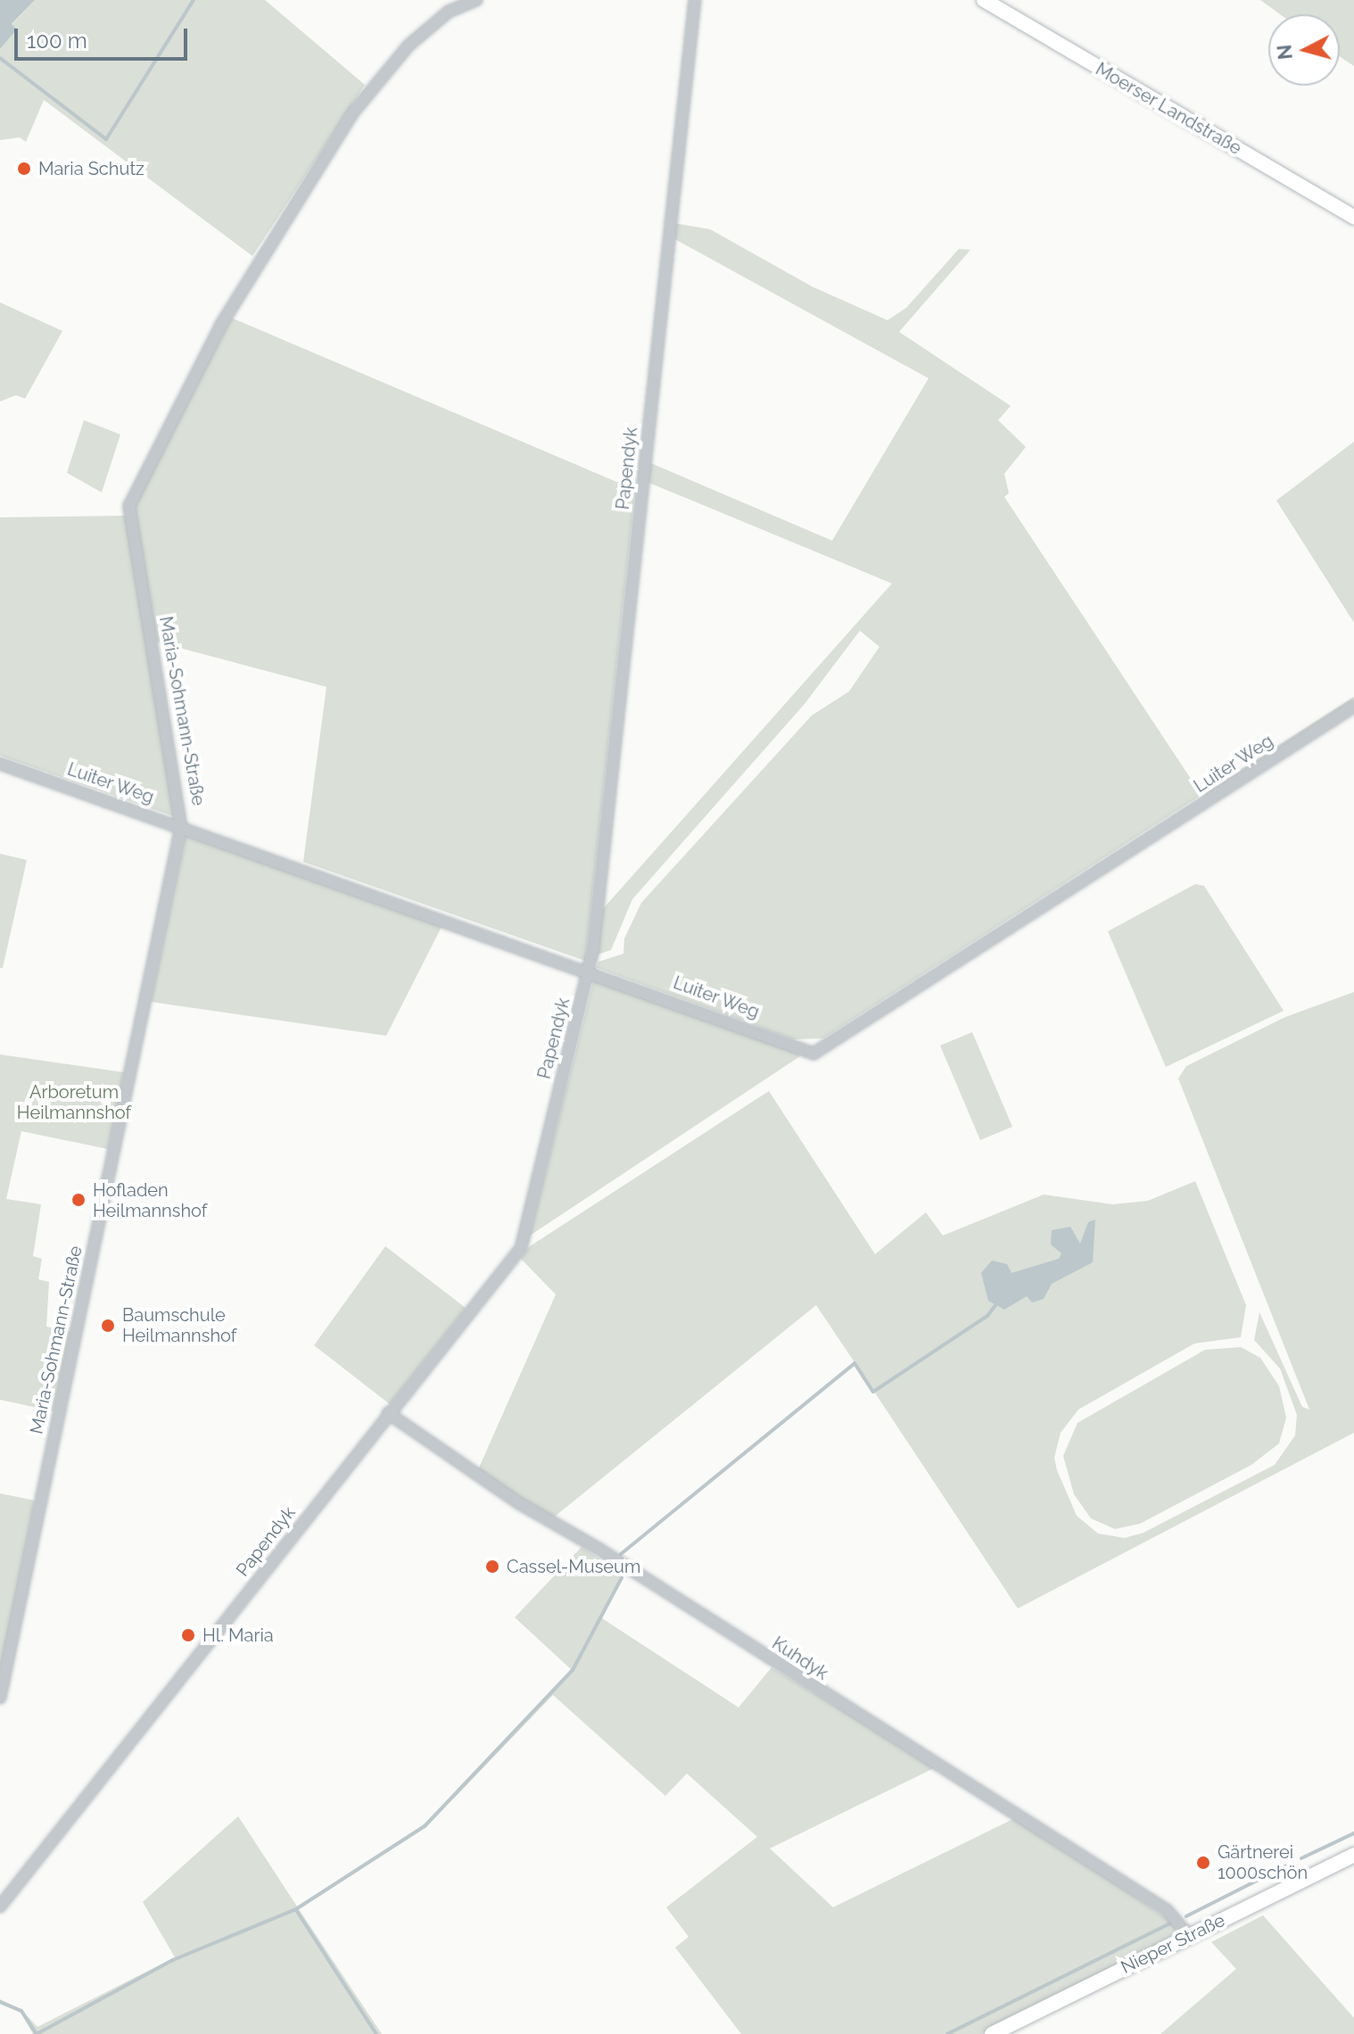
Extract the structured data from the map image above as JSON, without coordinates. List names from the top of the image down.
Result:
{
  "streets": {
    "main road": ["Moerser Landstraße", "Nieper Straße"],
    "street": [
      "Papendyk",
      "Maria-Sohmann-Straße",
      "Luiter Weg",
      "Kuhdyk"
    ]
  },
  "crossings": [
    ["Papendyk", "Luiter Weg"],
    ["Papendyk", "Kuhdyk"],
    ["Maria-Sohmann-Straße", "Luiter Weg"],
    ["Kuhdyk", "Nieper Straße"]
  ],
  "parks": ["Arboretum Heilmannshof"],
  "places": [
    "Maria Schutz",
    "Hofladen Heilmannshof",
    "Baumschule Heilmannshof",
    "Cassel-Museum",
    "Hl. Maria",
    "Gärtnerei 1000schön"
  ],
  "scale_bar": "100 m",
  "north": "left"
}
